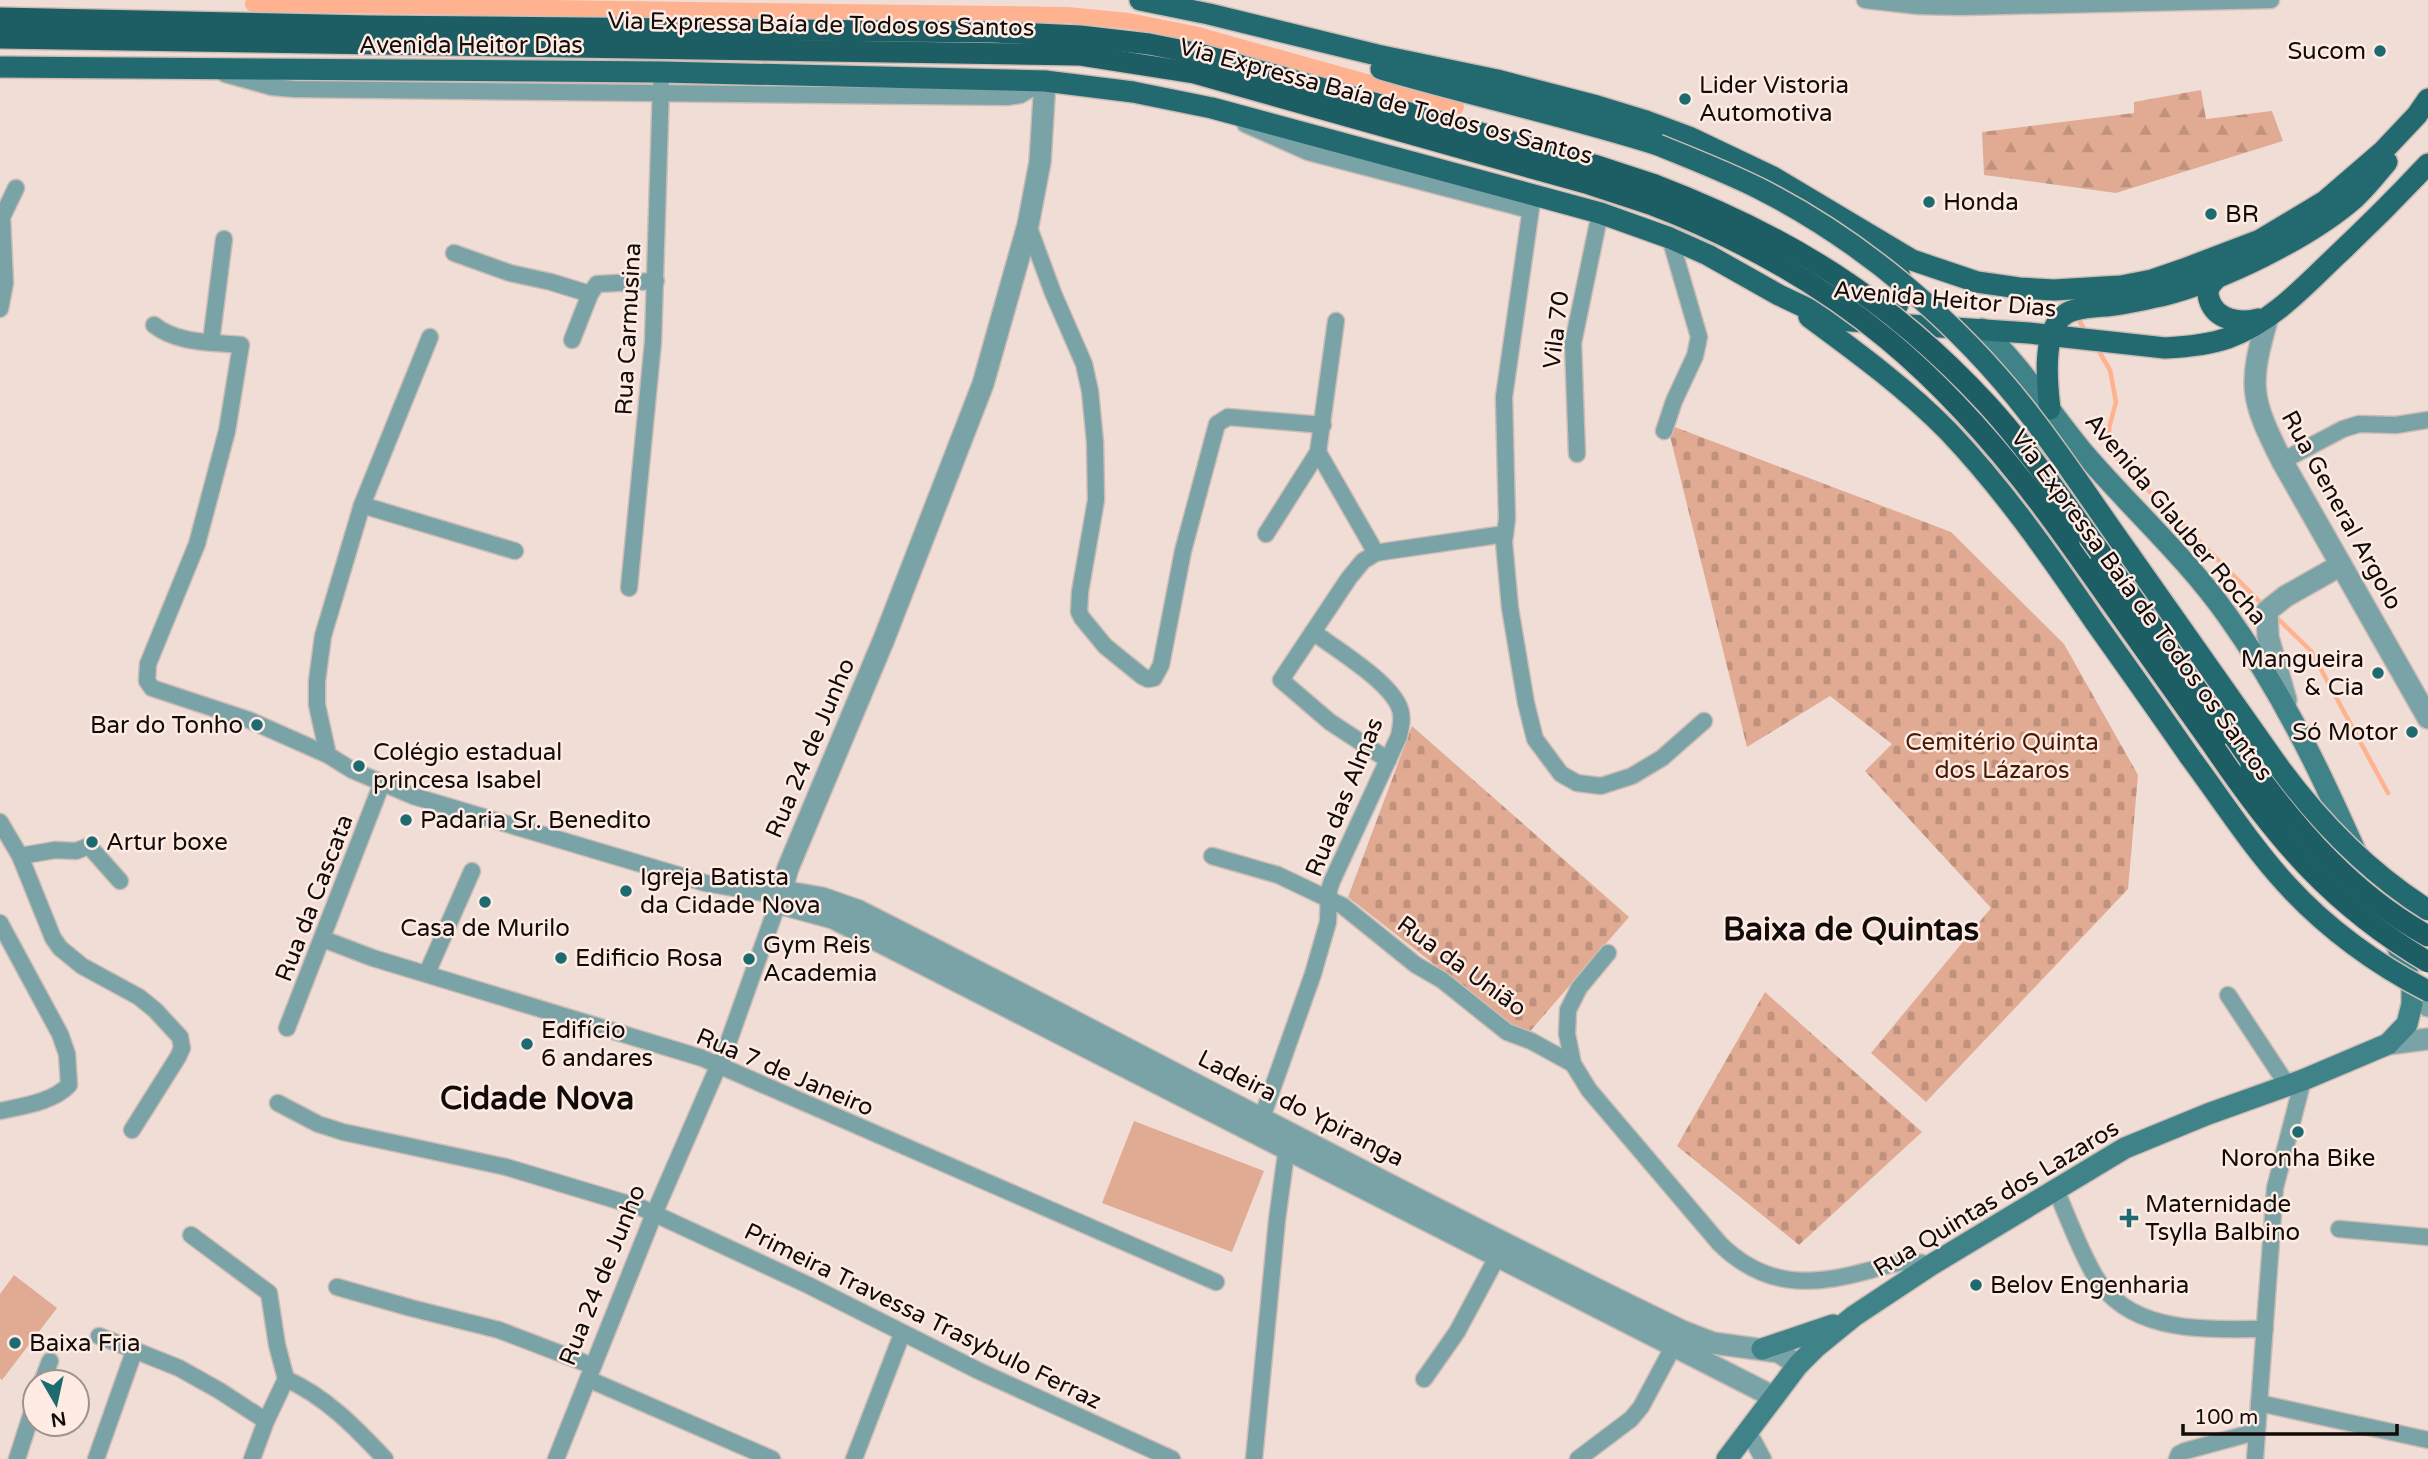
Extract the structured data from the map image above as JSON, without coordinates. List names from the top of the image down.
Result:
{
  "streets": {
    "highway": ["Via Expressa Baía de Todos os Santos"],
    "main road": ["Avenida Heitor Dias", "Avenida Glauber Rocha", "Rua Quintas dos Lazaros"],
    "street": [
      "Rua Carmusina",
      "Vila 70",
      "Rua General Argolo",
      "Rua 24 de Junho",
      "Rua das Almas",
      "Rua da Cascata",
      "Rua da União",
      "Rua 7 de Janeiro",
      "Ladeira do Ypiranga",
      "Primeira Travessa Trasybulo Ferraz"
    ]
  },
  "crossings": [
    ["Via Expressa Baía de Todos os Santos", "Avenida Heitor Dias"],
    ["Via Expressa Baía de Todos os Santos", "Avenida Glauber Rocha"],
    ["Avenida Heitor Dias", "Rua Carmusina"],
    ["Avenida Heitor Dias", "Vila 70"],
    ["Avenida Heitor Dias", "Rua General Argolo"],
    ["Avenida Heitor Dias", "Avenida Glauber Rocha"],
    ["Avenida Heitor Dias", "Rua 24 de Junho"],
    ["Avenida Glauber Rocha", "Rua Quintas dos Lazaros"],
    ["Rua 24 de Junho", "Rua 7 de Janeiro"],
    ["Rua 24 de Junho", "Ladeira do Ypiranga"],
    ["Rua 24 de Junho", "Primeira Travessa Trasybulo Ferraz"],
    ["Rua das Almas", "Rua da União"],
    ["Rua das Almas", "Ladeira do Ypiranga"],
    ["Rua da Cascata", "Rua 7 de Janeiro"],
    ["Ladeira do Ypiranga", "Rua Quintas dos Lazaros"]
  ],
  "districts": ["Baixa de Quintas", "Cidade Nova"],
  "parks": ["Cemitério Quinta dos Lázaros"],
  "places": {
    "other": [
      "Sucom",
      "Lider Vistoria Automotiva",
      "Honda",
      "BR",
      "Mangueira & Cia",
      "Bar do Tonho",
      "Só Motor",
      "Colégio estadual princesa Isabel",
      "Padaria Sr. Benedito",
      "Artur boxe",
      "Igreja Batista da Cidade Nova",
      "Casa de Murilo",
      "Edificio Rosa",
      "Gym Reis Academia",
      "Edifício 6 andares",
      "Noronha Bike",
      "Belov Engenharia",
      "Baixa Fria"
    ],
    "health": ["Maternidade Tsylla Balbino"]
  },
  "scale_bar": "100 m",
  "north": "bottom"
}
